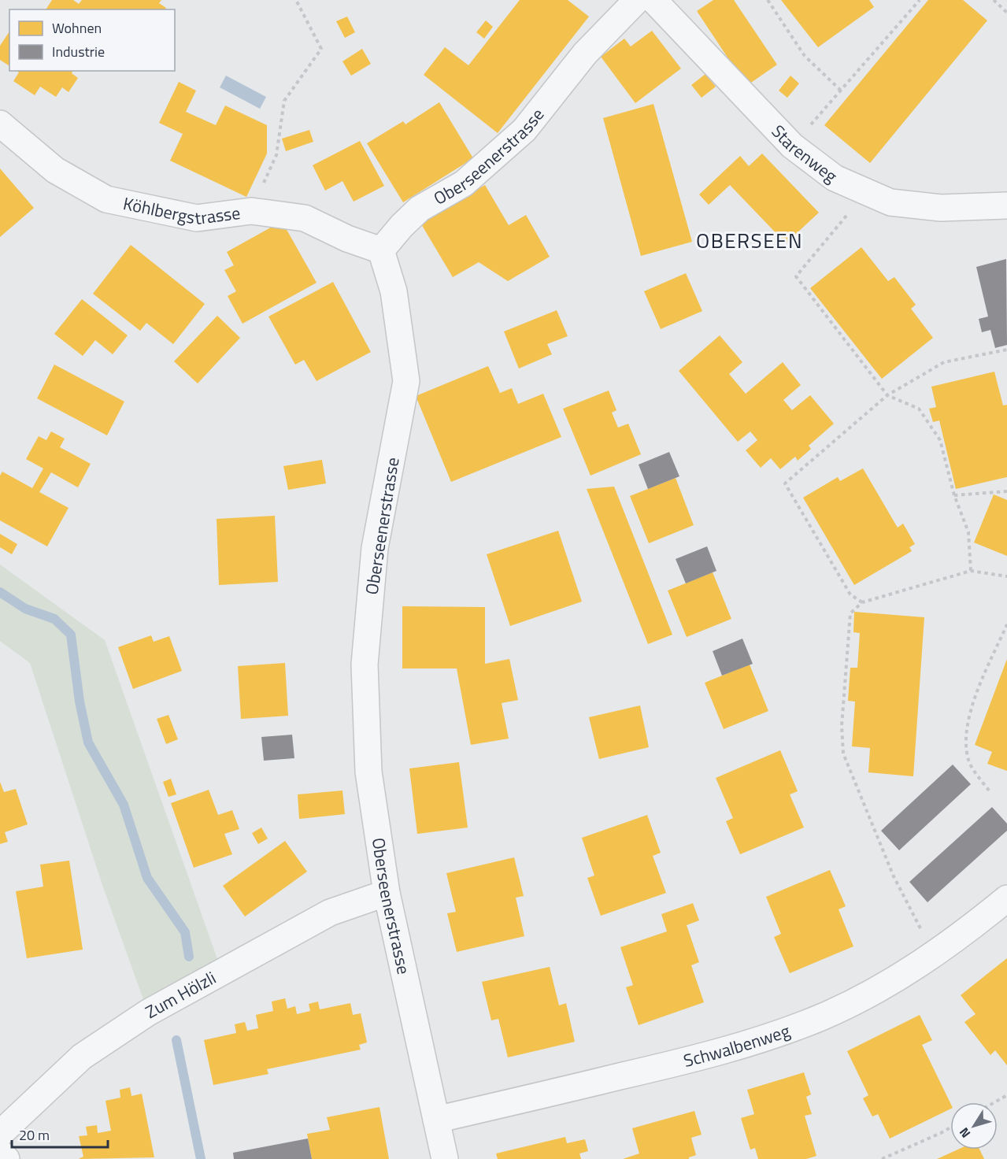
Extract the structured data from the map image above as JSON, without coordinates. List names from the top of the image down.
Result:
{
  "streets": {
    "street": [
      "Starenweg",
      "Oberseenerstrasse",
      "Köhlbergstrasse",
      "Zum Hölzli",
      "Schwalbenweg"
    ]
  },
  "crossings": [
    ["Oberseenerstrasse", "Köhlbergstrasse"],
    ["Oberseenerstrasse", "Zum Hölzli"],
    ["Oberseenerstrasse", "Schwalbenweg"]
  ],
  "districts": ["OBERSEEN"],
  "legend": ["Wohnen", "Industrie"],
  "scale_bar": "20 m",
  "north": "bottom left"
}
